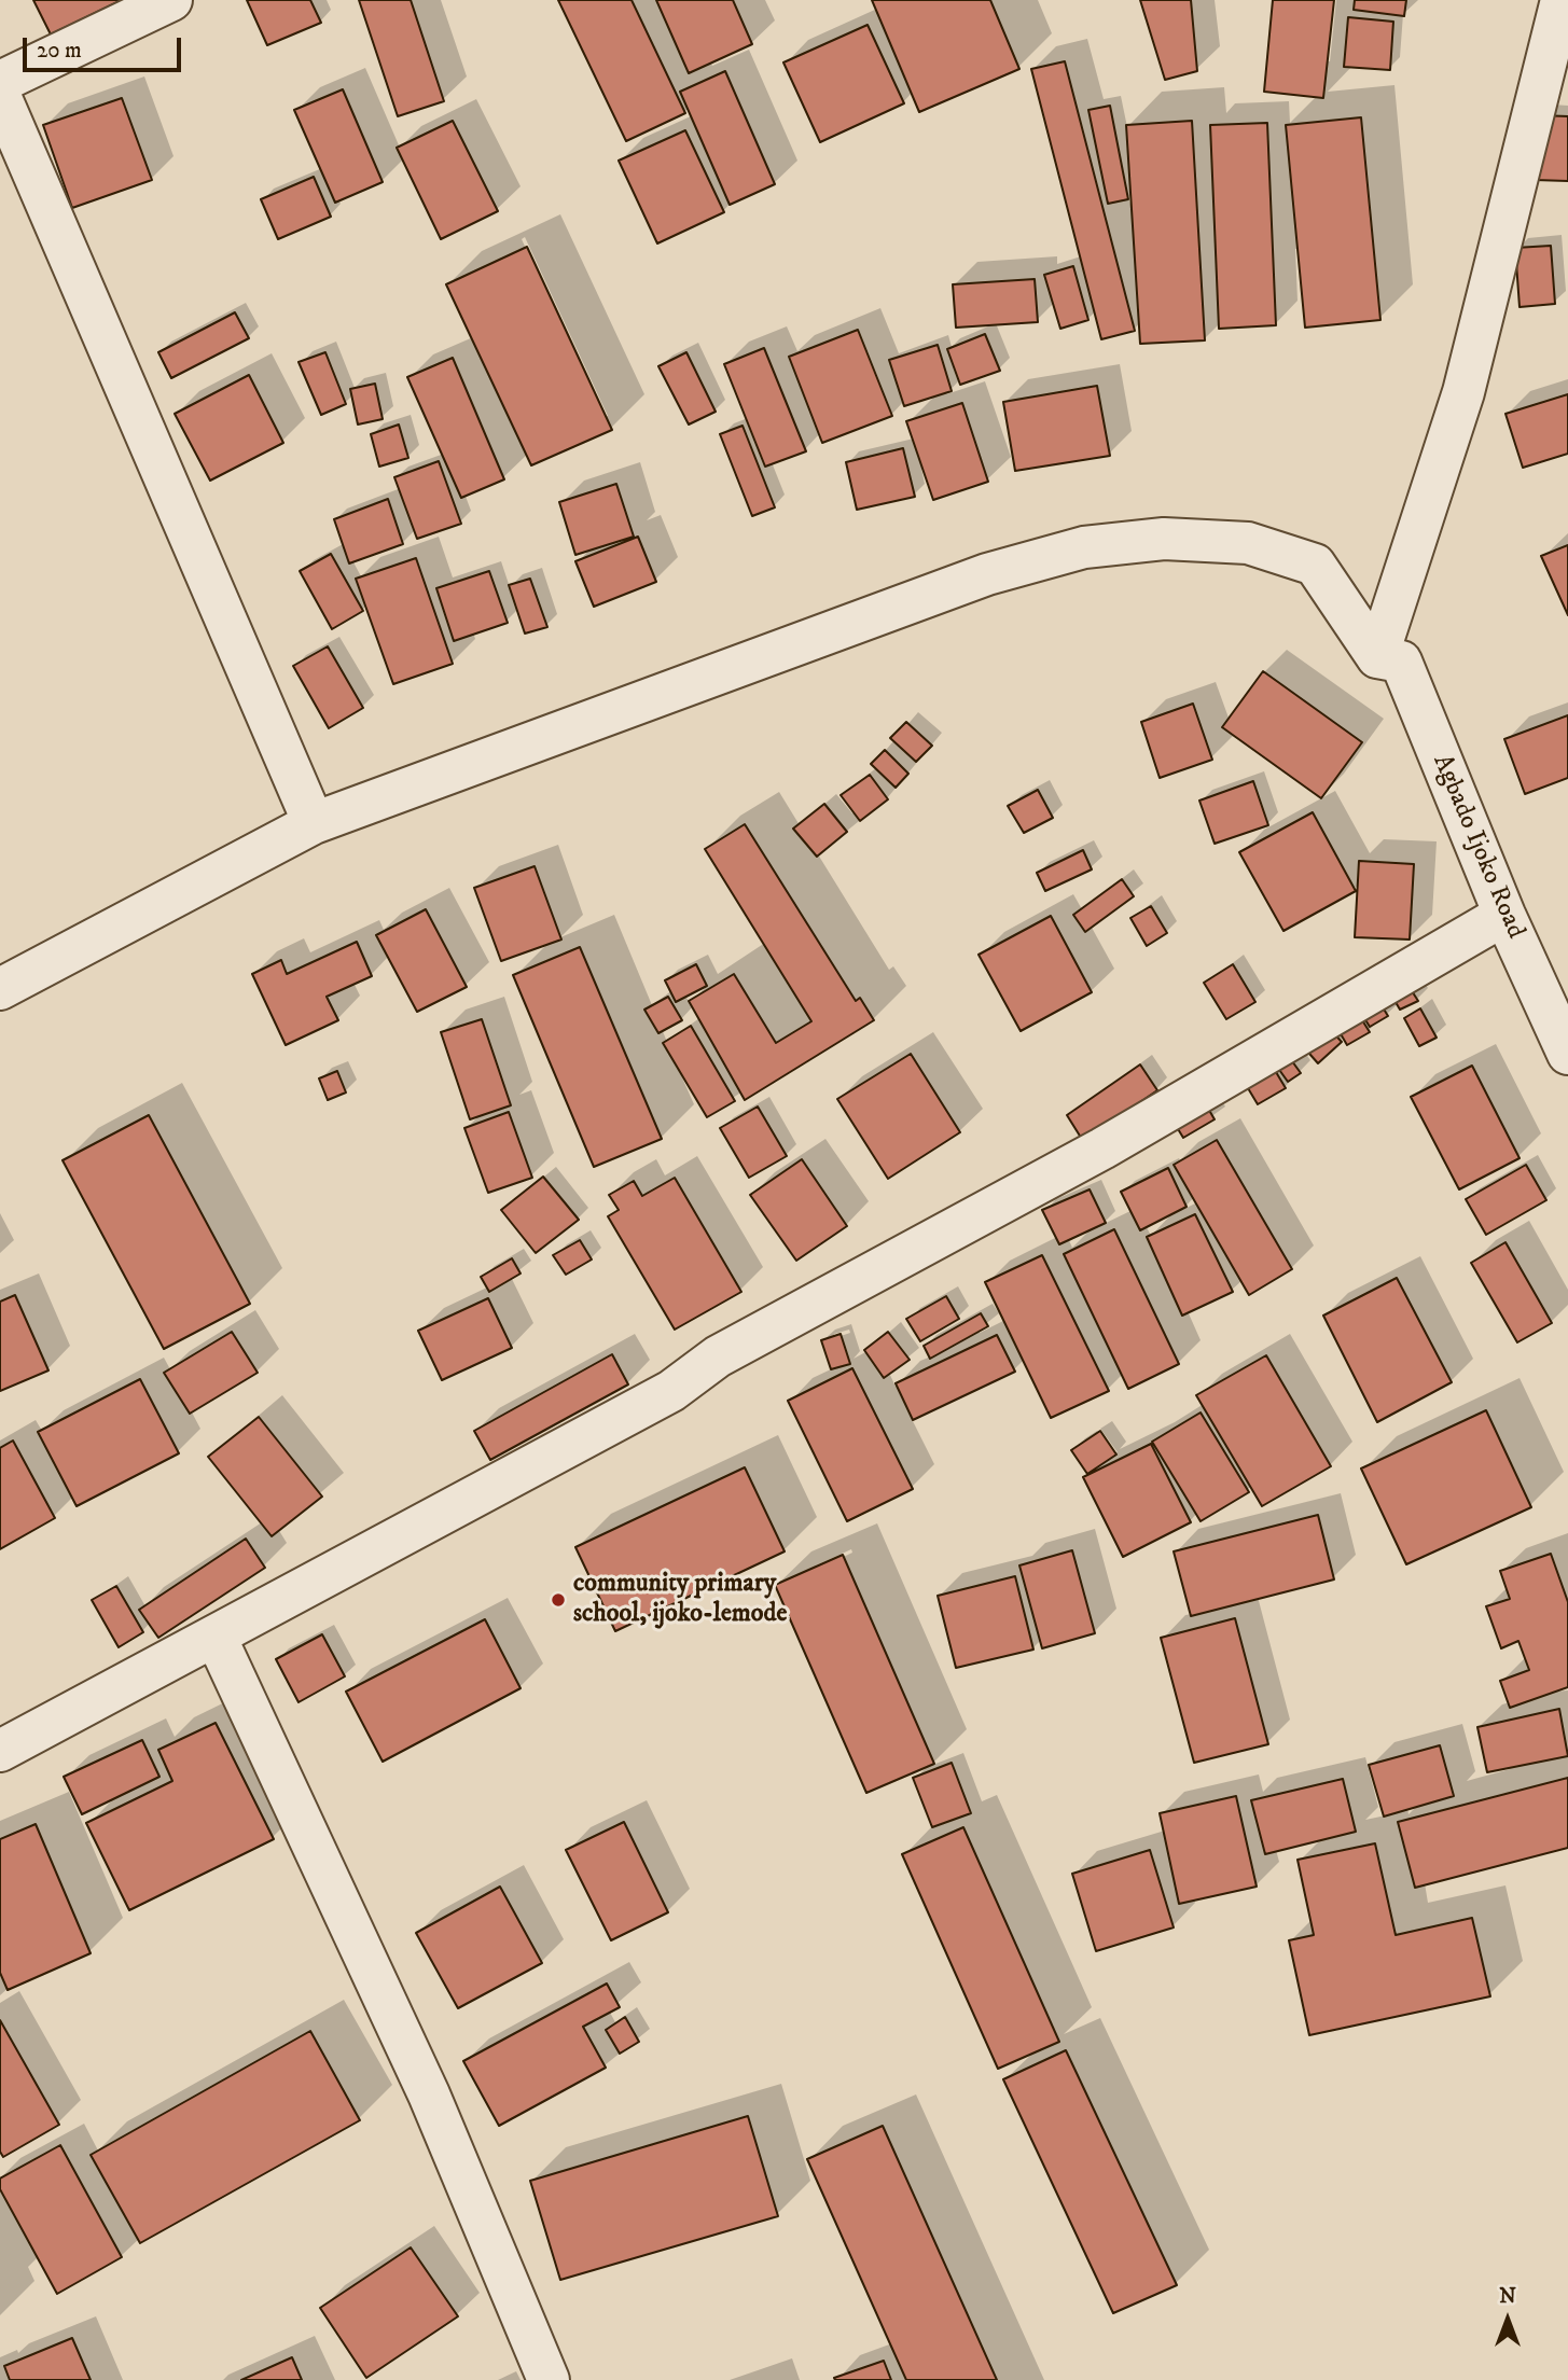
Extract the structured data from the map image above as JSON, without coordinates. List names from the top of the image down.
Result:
{
  "streets": {
    "street": ["Agbado Ijoko Road"]
  },
  "places": ["community primary school, ijoko-lemode"],
  "scale_bar": "20 m",
  "north": "top"
}
